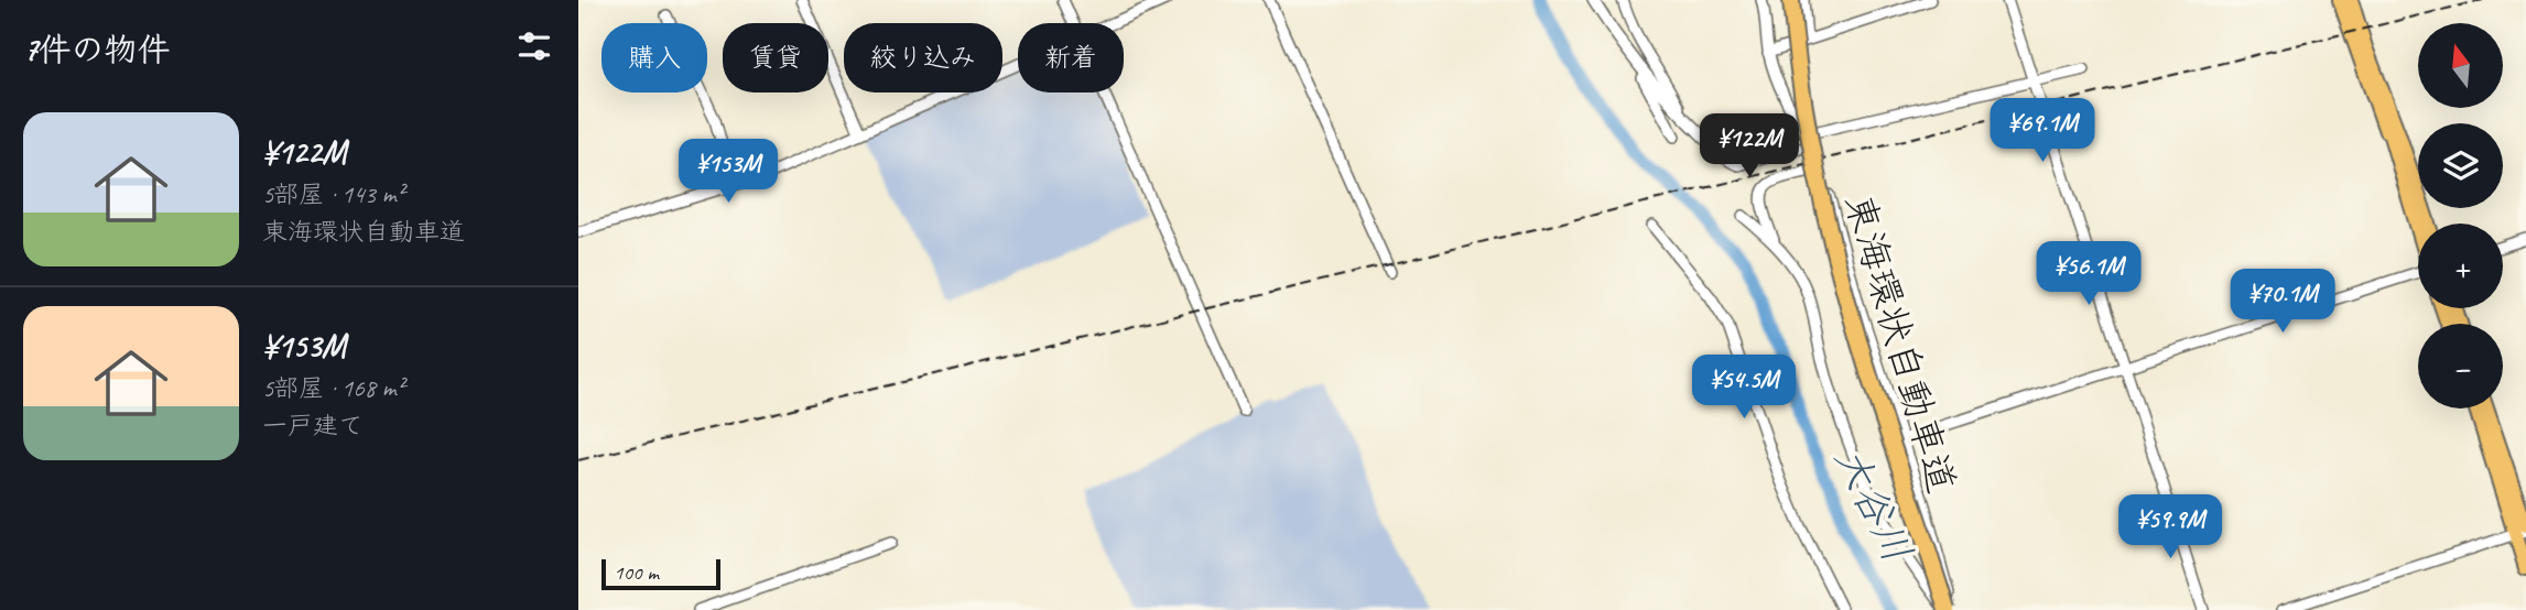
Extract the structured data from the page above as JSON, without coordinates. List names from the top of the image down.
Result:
{
  "streets": {
    "highway": ["東海環状自動車道"]
  },
  "water": ["大谷川"],
  "scale_bar": "100 m",
  "north": "top",
  "page": {
    "heading": "7件の物件",
    "map_buttons": ["+", "−"],
    "chip": [
      "購入",
      "賃貸",
      "絞り込み",
      "新着"
    ],
    "list": [
      {
        "name": "¥122M",
        "note": "5部屋 · 143 m² · 東海環状自動車道"
      },
      {
        "name": "¥153M",
        "note": "5部屋 · 168 m² · 一戸建て"
      }
    ],
    "price": [
      "¥69.1M",
      "¥122M",
      "¥153M",
      "¥56.1M",
      "¥70.1M",
      "¥54.5M",
      "¥59.9M"
    ],
    "scale": "100 m"
  }
}
